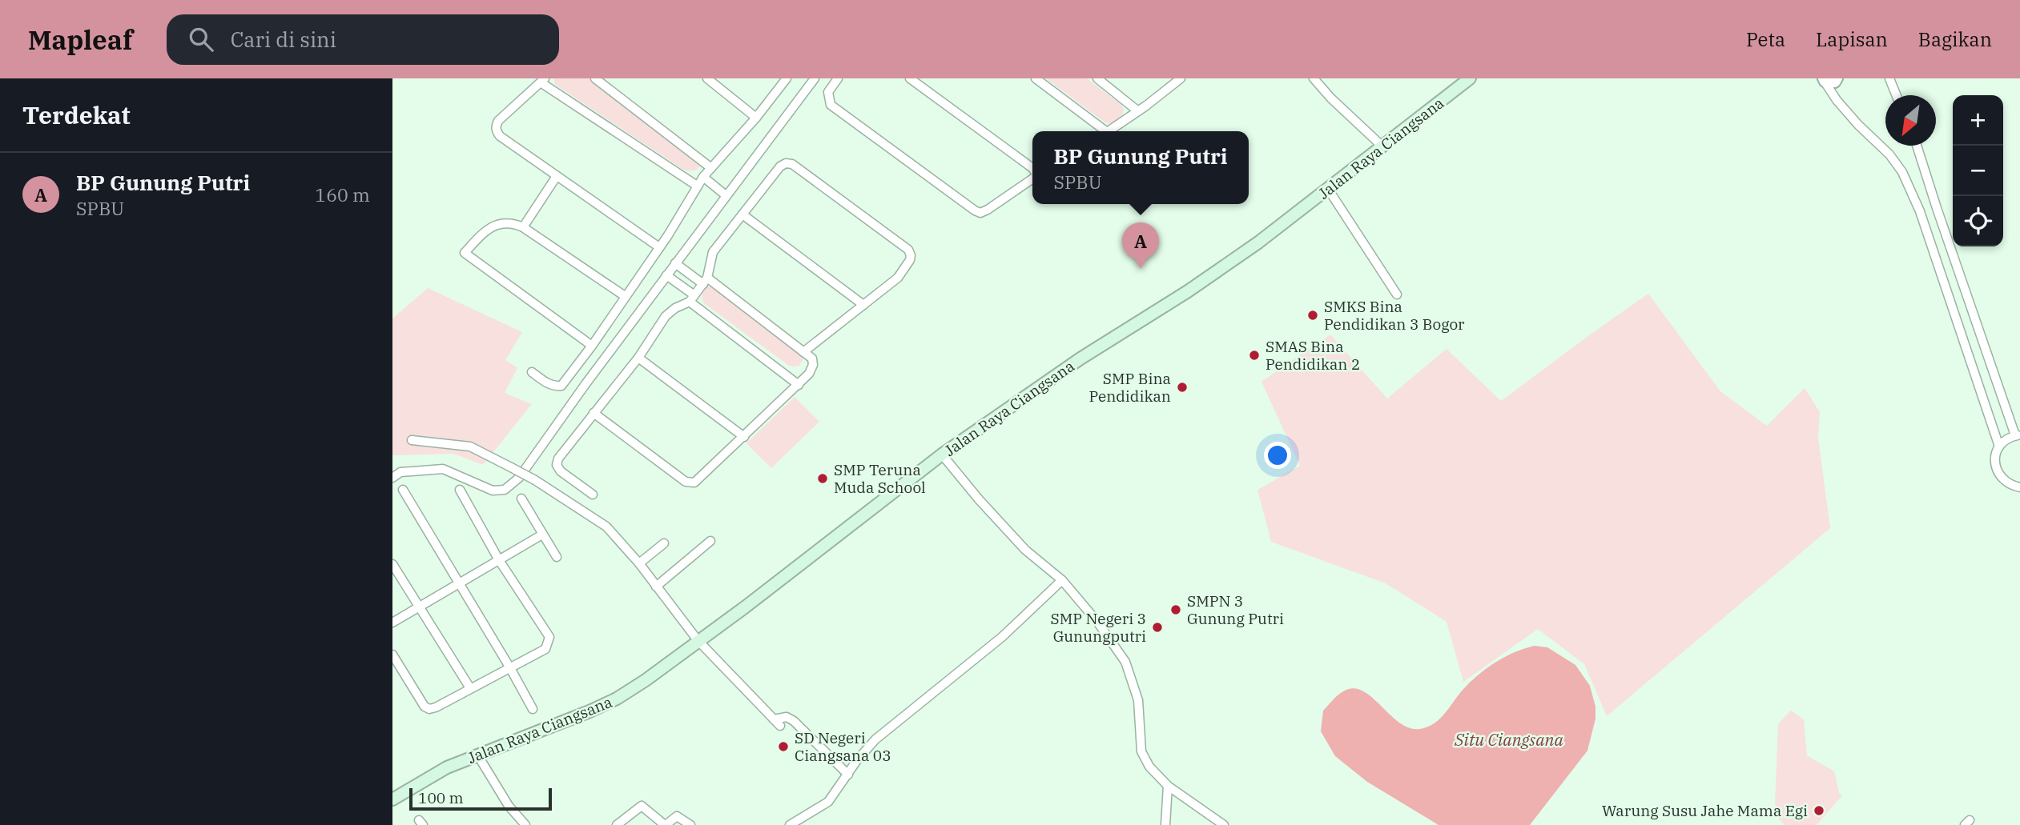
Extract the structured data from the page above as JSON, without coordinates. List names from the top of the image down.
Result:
{
  "streets": {
    "main road": ["Jalan Raya Ciangsana"]
  },
  "water": ["Situ Ciangsana"],
  "places": [
    "SMKS Bina Pendidikan 3 Bogor",
    "SMAS Bina Pendidikan 2",
    "SMP Bina Pendidikan",
    "SMP Teruna Muda School",
    "SMPN 3 Gunung Putri",
    "SMP Negeri 3 Gunungputri",
    "SD Negeri Ciangsana 03",
    "Warung Susu Jahe Mama Egi"
  ],
  "scale_bar": "100 m",
  "north": "bottom left",
  "page": {
    "header": "Mapleaf",
    "search": "Cari di sini",
    "nav": ["Peta", "Lapisan", "Bagikan"],
    "heading": "Terdekat",
    "map_buttons": ["+", "−"],
    "popup": ["BP Gunung Putri", "SPBU"],
    "list": [
      {
        "mark": "A",
        "name": "BP Gunung Putri",
        "note": "SPBU",
        "value": "160 m"
      }
    ],
    "pins": "A",
    "scale": "100 m"
  }
}
